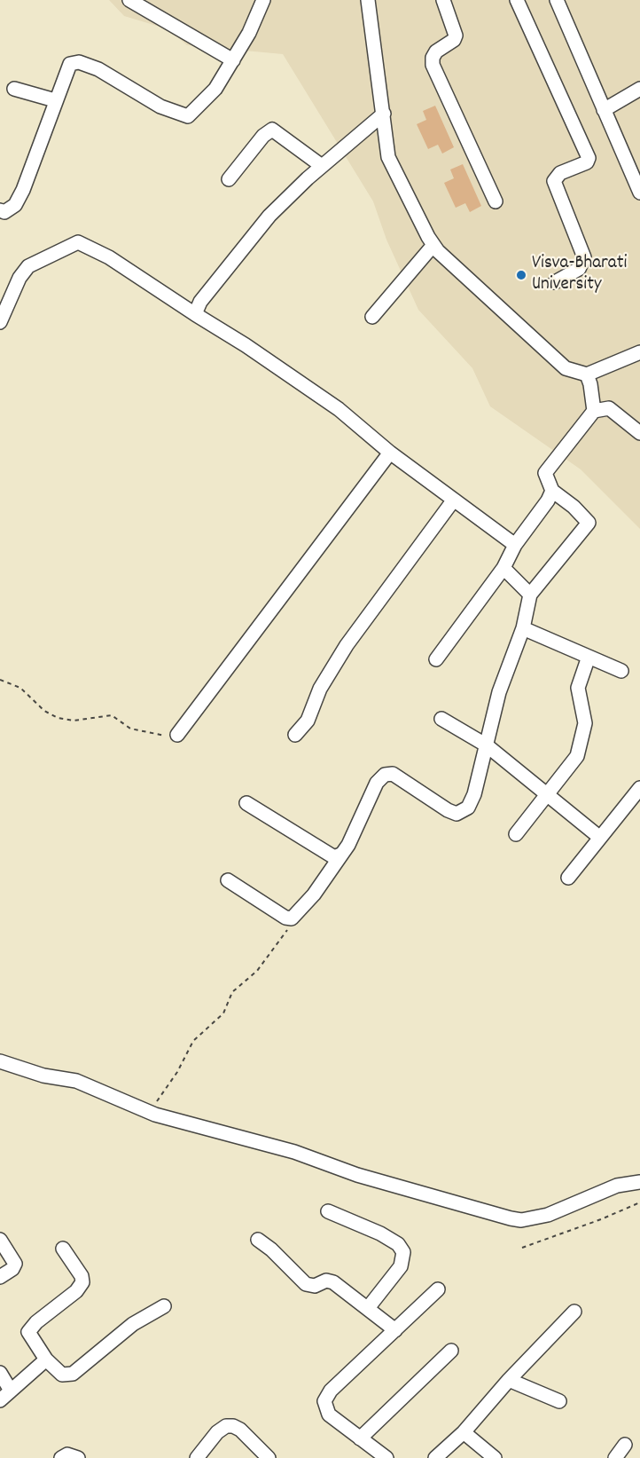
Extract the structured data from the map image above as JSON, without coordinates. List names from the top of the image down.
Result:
{
  "places": ["Visva-Bharati University"]
}
